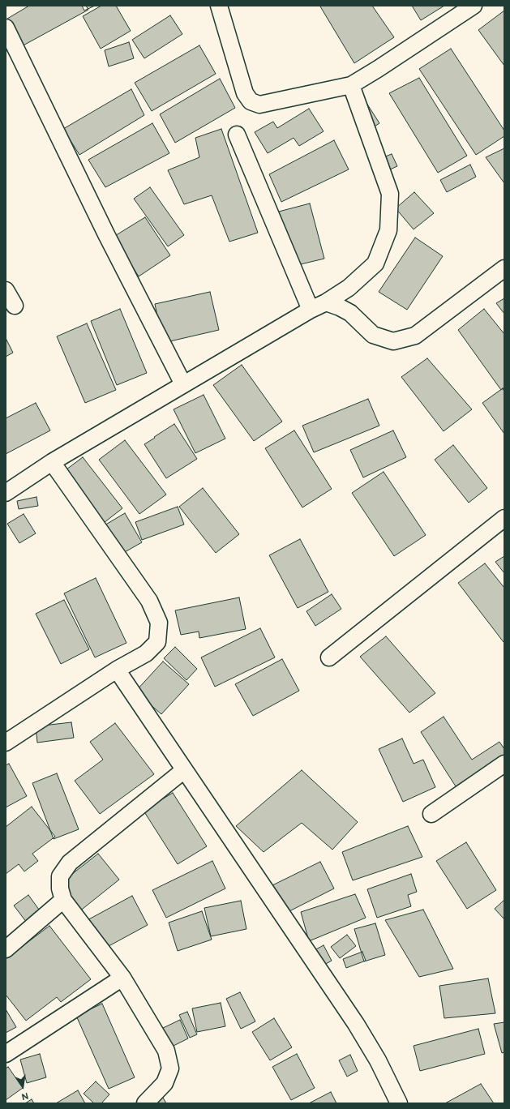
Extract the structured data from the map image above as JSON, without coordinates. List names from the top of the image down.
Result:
{
  "north": "bottom"
}
